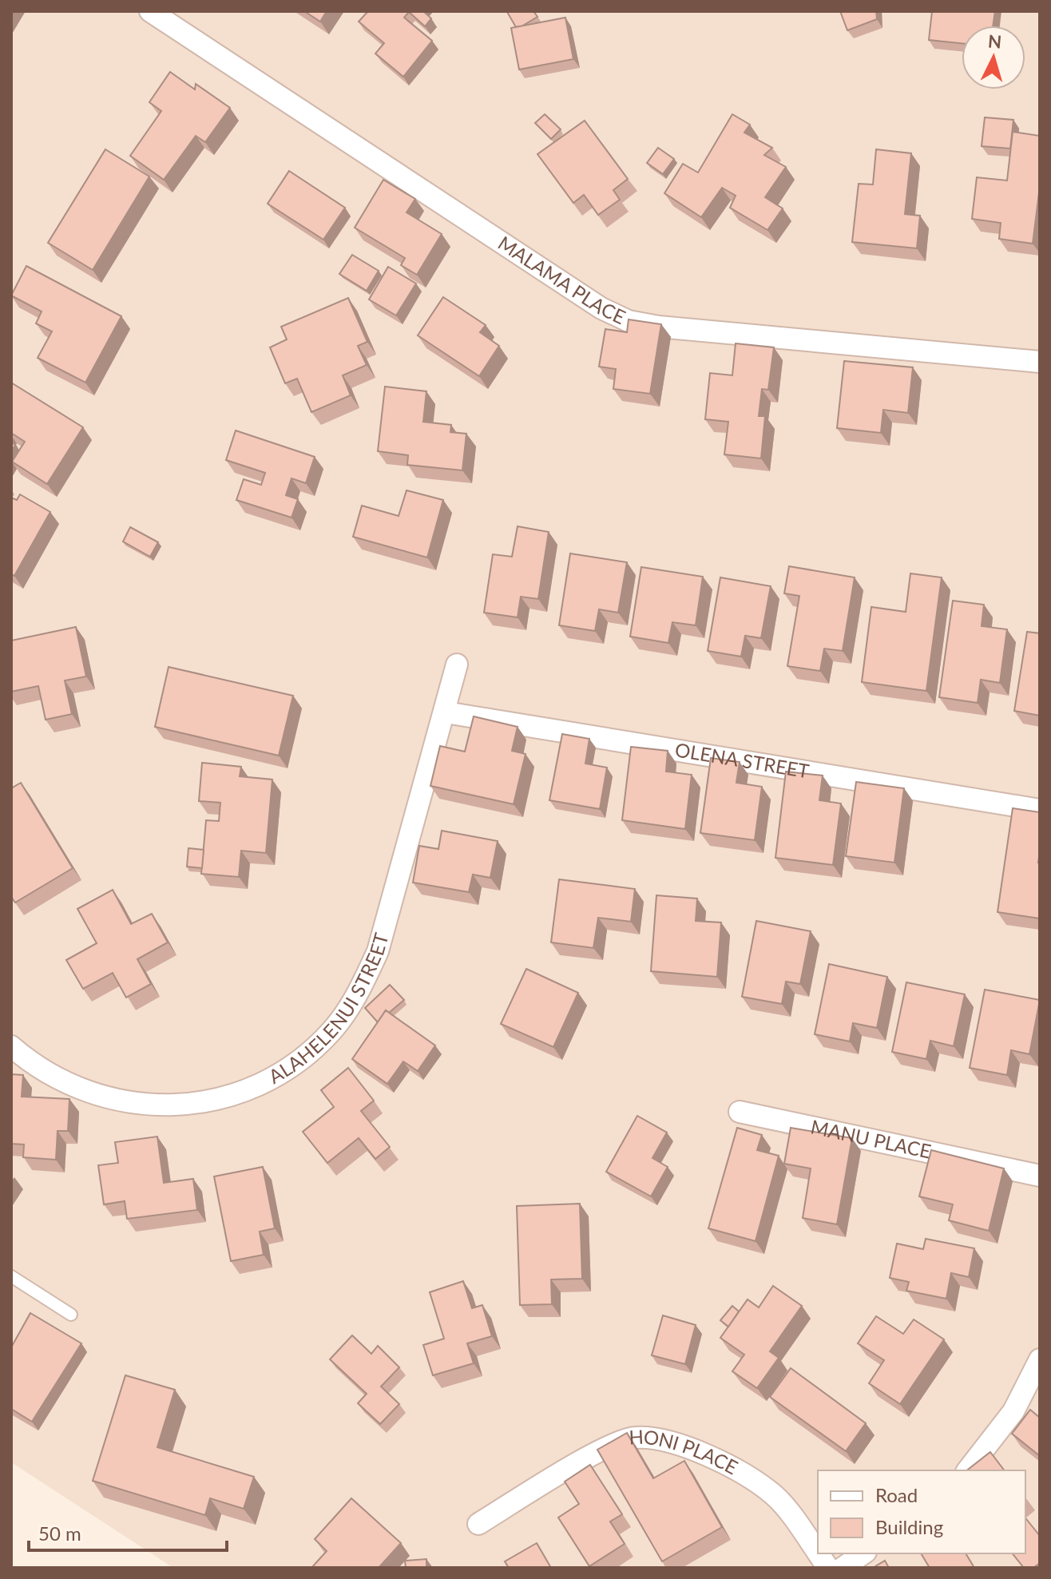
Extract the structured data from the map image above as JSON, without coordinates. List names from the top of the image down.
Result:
{
  "streets": {
    "street": [
      "MALAMA PLACE",
      "OLENA STREET",
      "ALAHELENUI STREET",
      "MANU PLACE",
      "HONI PLACE"
    ]
  },
  "crossings": [
    ["OLENA STREET", "ALAHELENUI STREET"]
  ],
  "legend": ["Road", "Building"],
  "scale_bar": "50 m",
  "north": "top"
}
